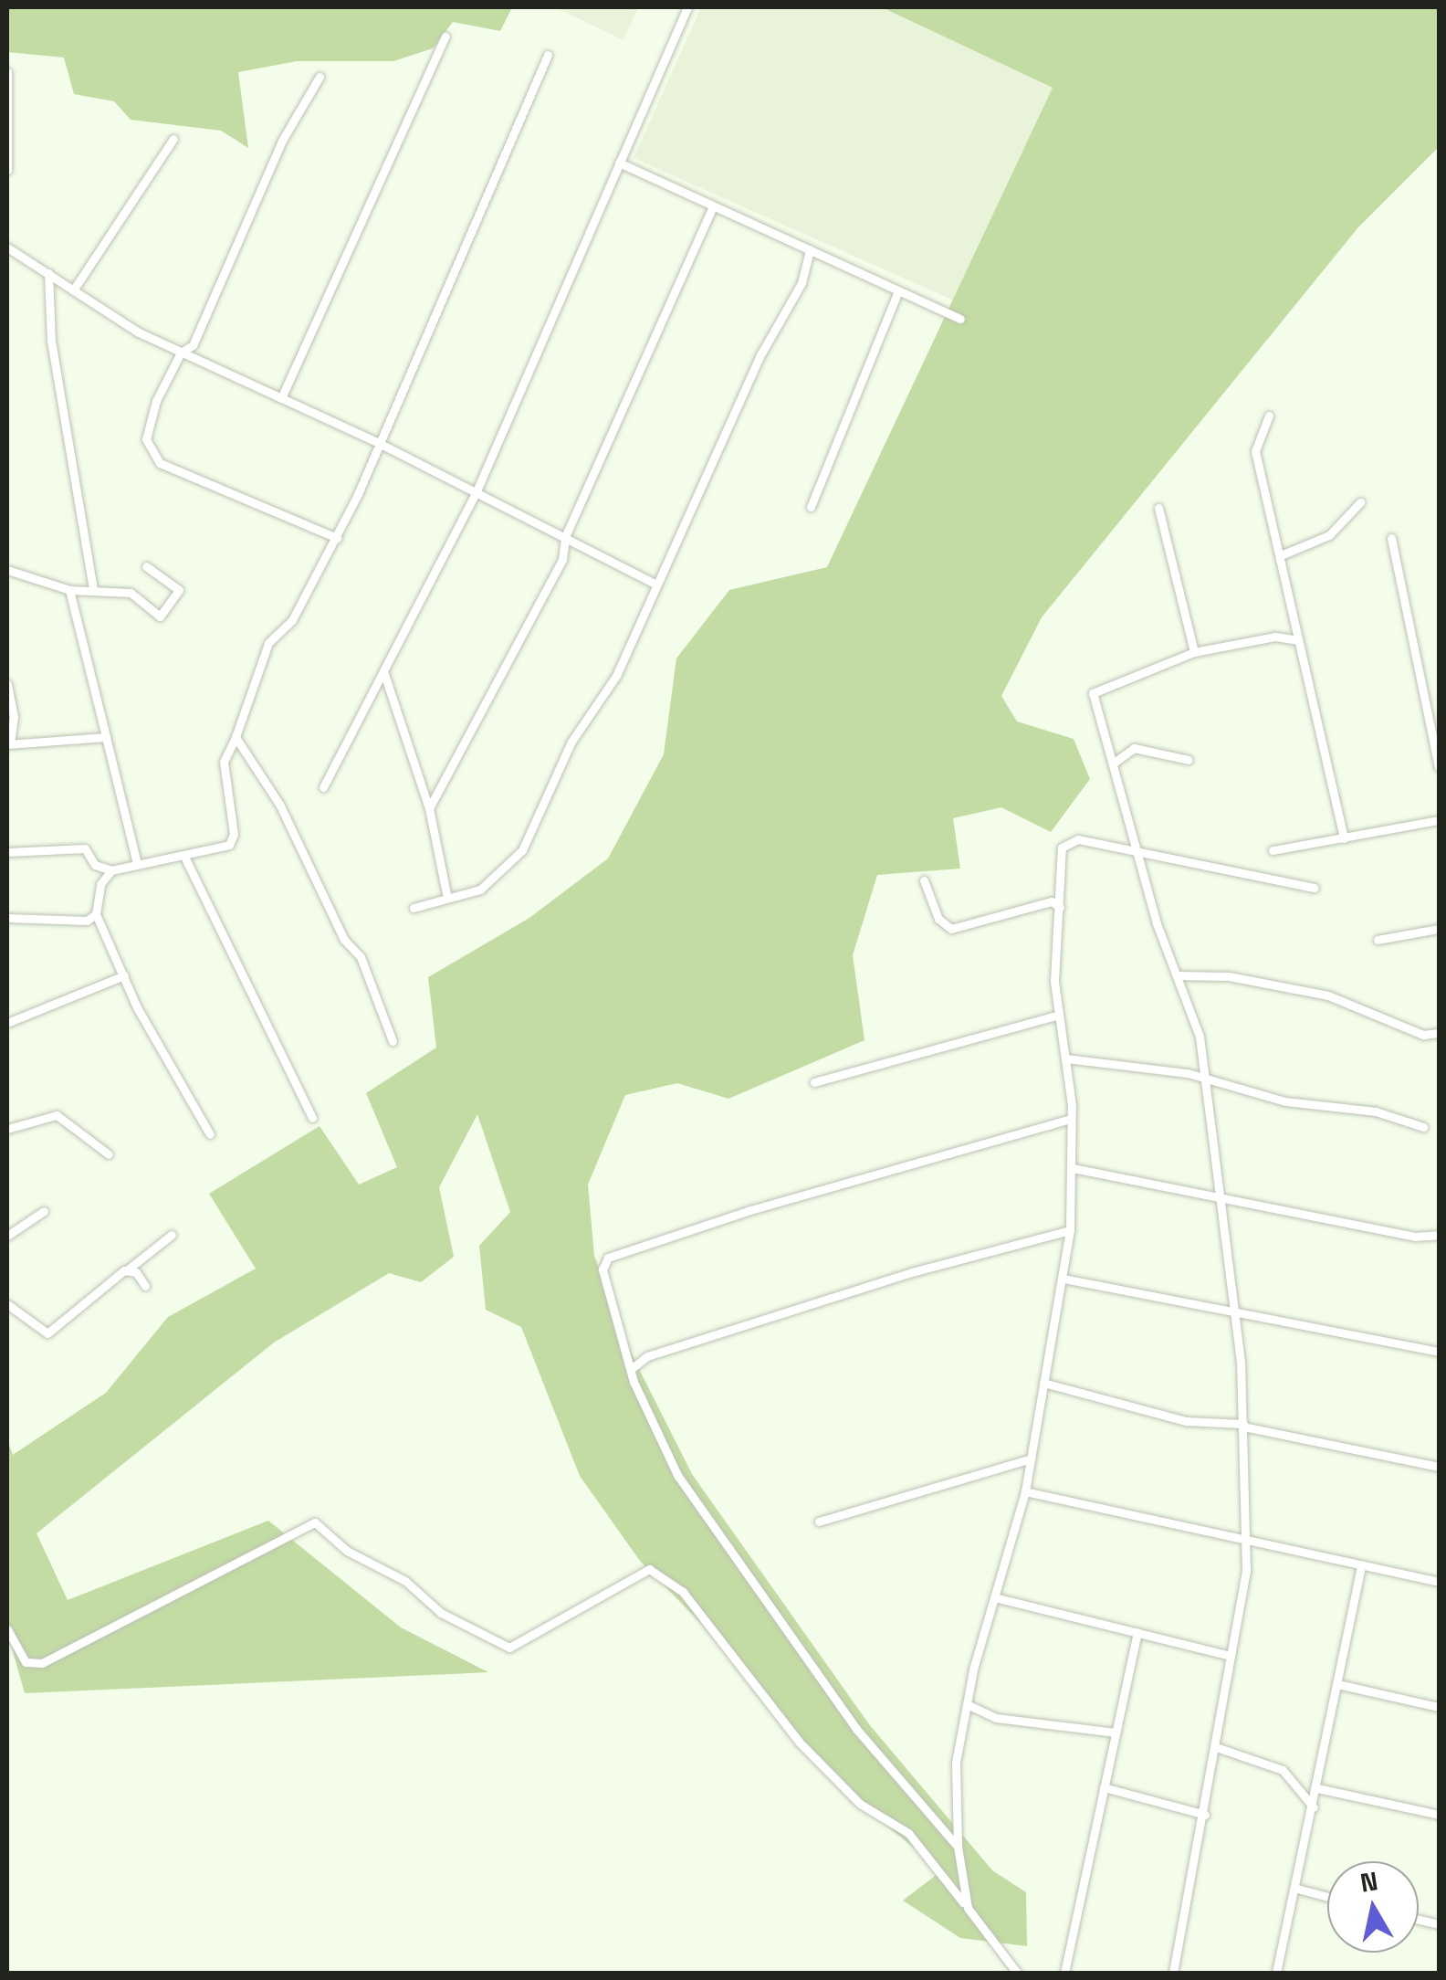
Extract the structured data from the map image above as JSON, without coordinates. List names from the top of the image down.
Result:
{
  "north": "top"
}
